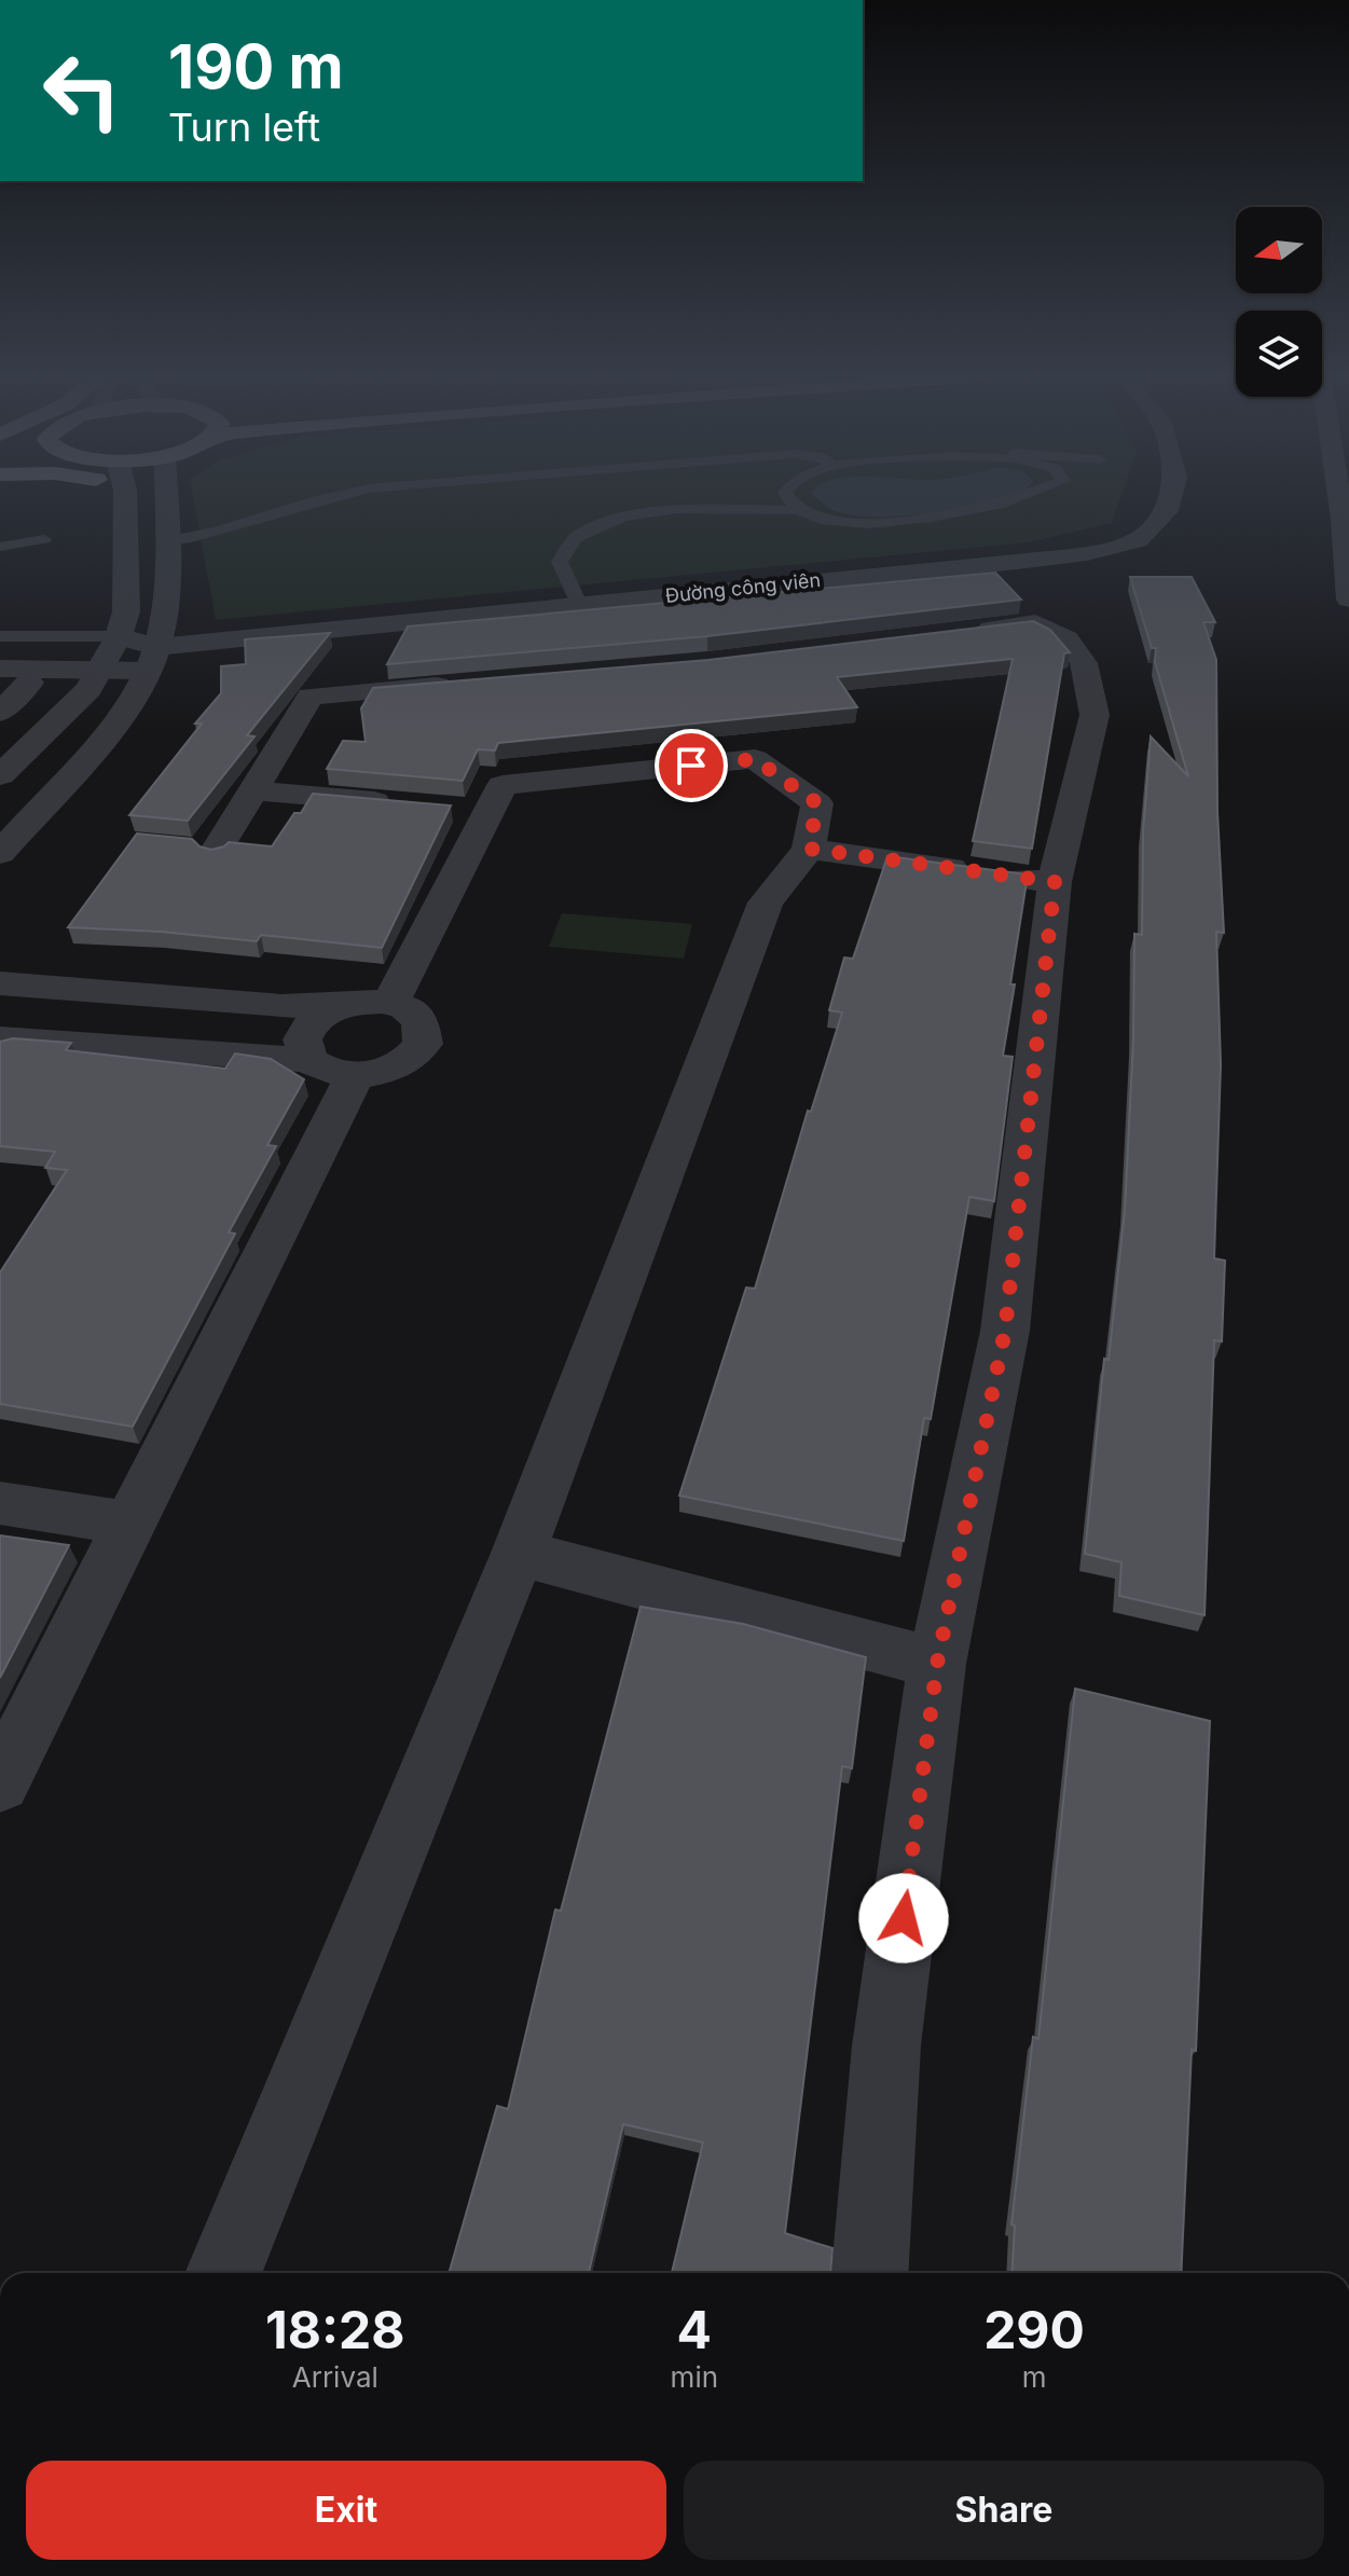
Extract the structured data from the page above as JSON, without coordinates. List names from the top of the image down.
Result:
{
  "streets": {
    "street": ["Đường công viên"]
  },
  "north": "left",
  "page": {
    "turn": ["190 m", "Turn left"],
    "eta": [
      "18:28",
      "Arrival",
      "4",
      "min",
      "290",
      "m"
    ],
    "buttons": ["Exit", "Share"]
  }
}
